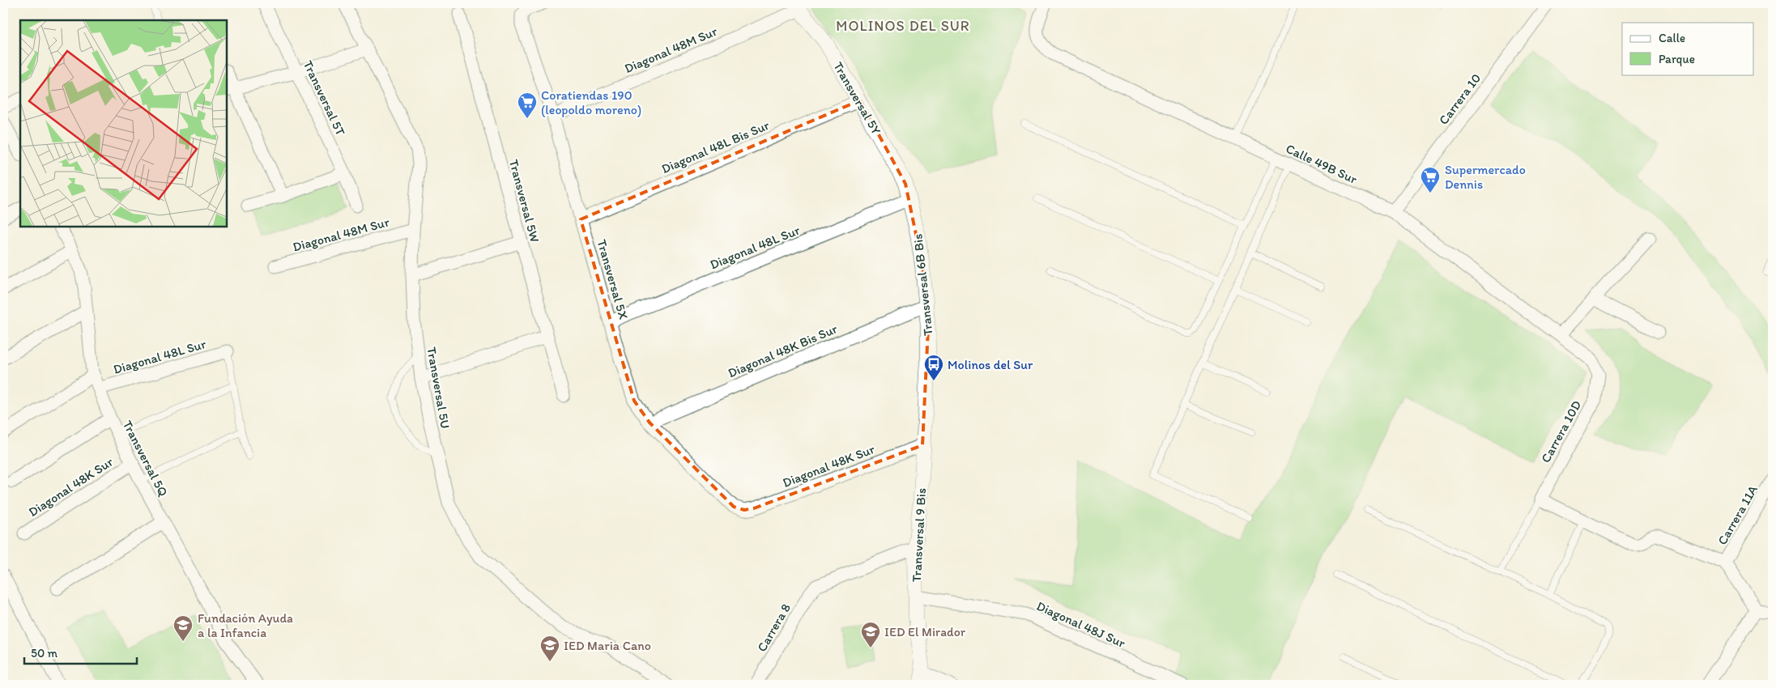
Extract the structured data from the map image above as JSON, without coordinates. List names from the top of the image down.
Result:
{
  "streets": {
    "street": [
      "Diagonal 48M Sur",
      "Transversal 5T",
      "Transversal 5Y",
      "Carrera 10",
      "Diagonal 48L Bis Sur",
      "Calle 49B Sur",
      "Transversal 5W",
      "Diagonal 48L Sur",
      "Transversal 5X",
      "Transversal 6B Bis",
      "Diagonal 48K Bis Sur",
      "Transversal 5U",
      "Carrera 10D",
      "Transversal 5Q",
      "Diagonal 48K Sur",
      "Carrera 11A",
      "Transversal 9 Bis",
      "Diagonal 48J Sur",
      "Carrera 8"
    ]
  },
  "crossings": [
    ["Diagonal 48M Sur", "Transversal 5Y"],
    ["Diagonal 48M Sur", "Transversal 5X"],
    ["Diagonal 48M Sur", "Transversal 5U"],
    ["Transversal 5Y", "Diagonal 48L Bis Sur"],
    ["Transversal 5Y", "Diagonal 48L Sur"],
    ["Transversal 5Y", "Transversal 6B Bis"],
    ["Carrera 10", "Calle 49B Sur"],
    ["Diagonal 48L Bis Sur", "Transversal 5X"],
    ["Calle 49B Sur", "Carrera 10D"],
    ["Diagonal 48L Sur", "Transversal 5X"],
    ["Diagonal 48L Sur", "Transversal 6B Bis"],
    ["Diagonal 48L Sur", "Transversal 5Q"],
    ["Transversal 5X", "Diagonal 48K Bis Sur"],
    ["Transversal 5X", "Diagonal 48K Sur"],
    ["Transversal 6B Bis", "Diagonal 48K Bis Sur"],
    ["Transversal 6B Bis", "Diagonal 48K Sur"],
    ["Transversal 6B Bis", "Transversal 9 Bis"],
    ["Transversal 5Q", "Diagonal 48K Sur"],
    ["Diagonal 48K Sur", "Transversal 9 Bis"],
    ["Transversal 9 Bis", "Diagonal 48J Sur"],
    ["Transversal 9 Bis", "Carrera 8"]
  ],
  "districts": ["MOLINOS DEL SUR"],
  "places": {
    "supermarket": ["Coratiendas 190 (leopoldo moreno)", "Supermercado Dennis"],
    "bus stop": ["Molinos del Sur"],
    "school or university": ["Fundación Ayuda a la Infancia", "IED El Mirador", "IED Maria Cano"]
  },
  "legend": ["Calle", "Parque"],
  "scale_bar": "50 m"
}
